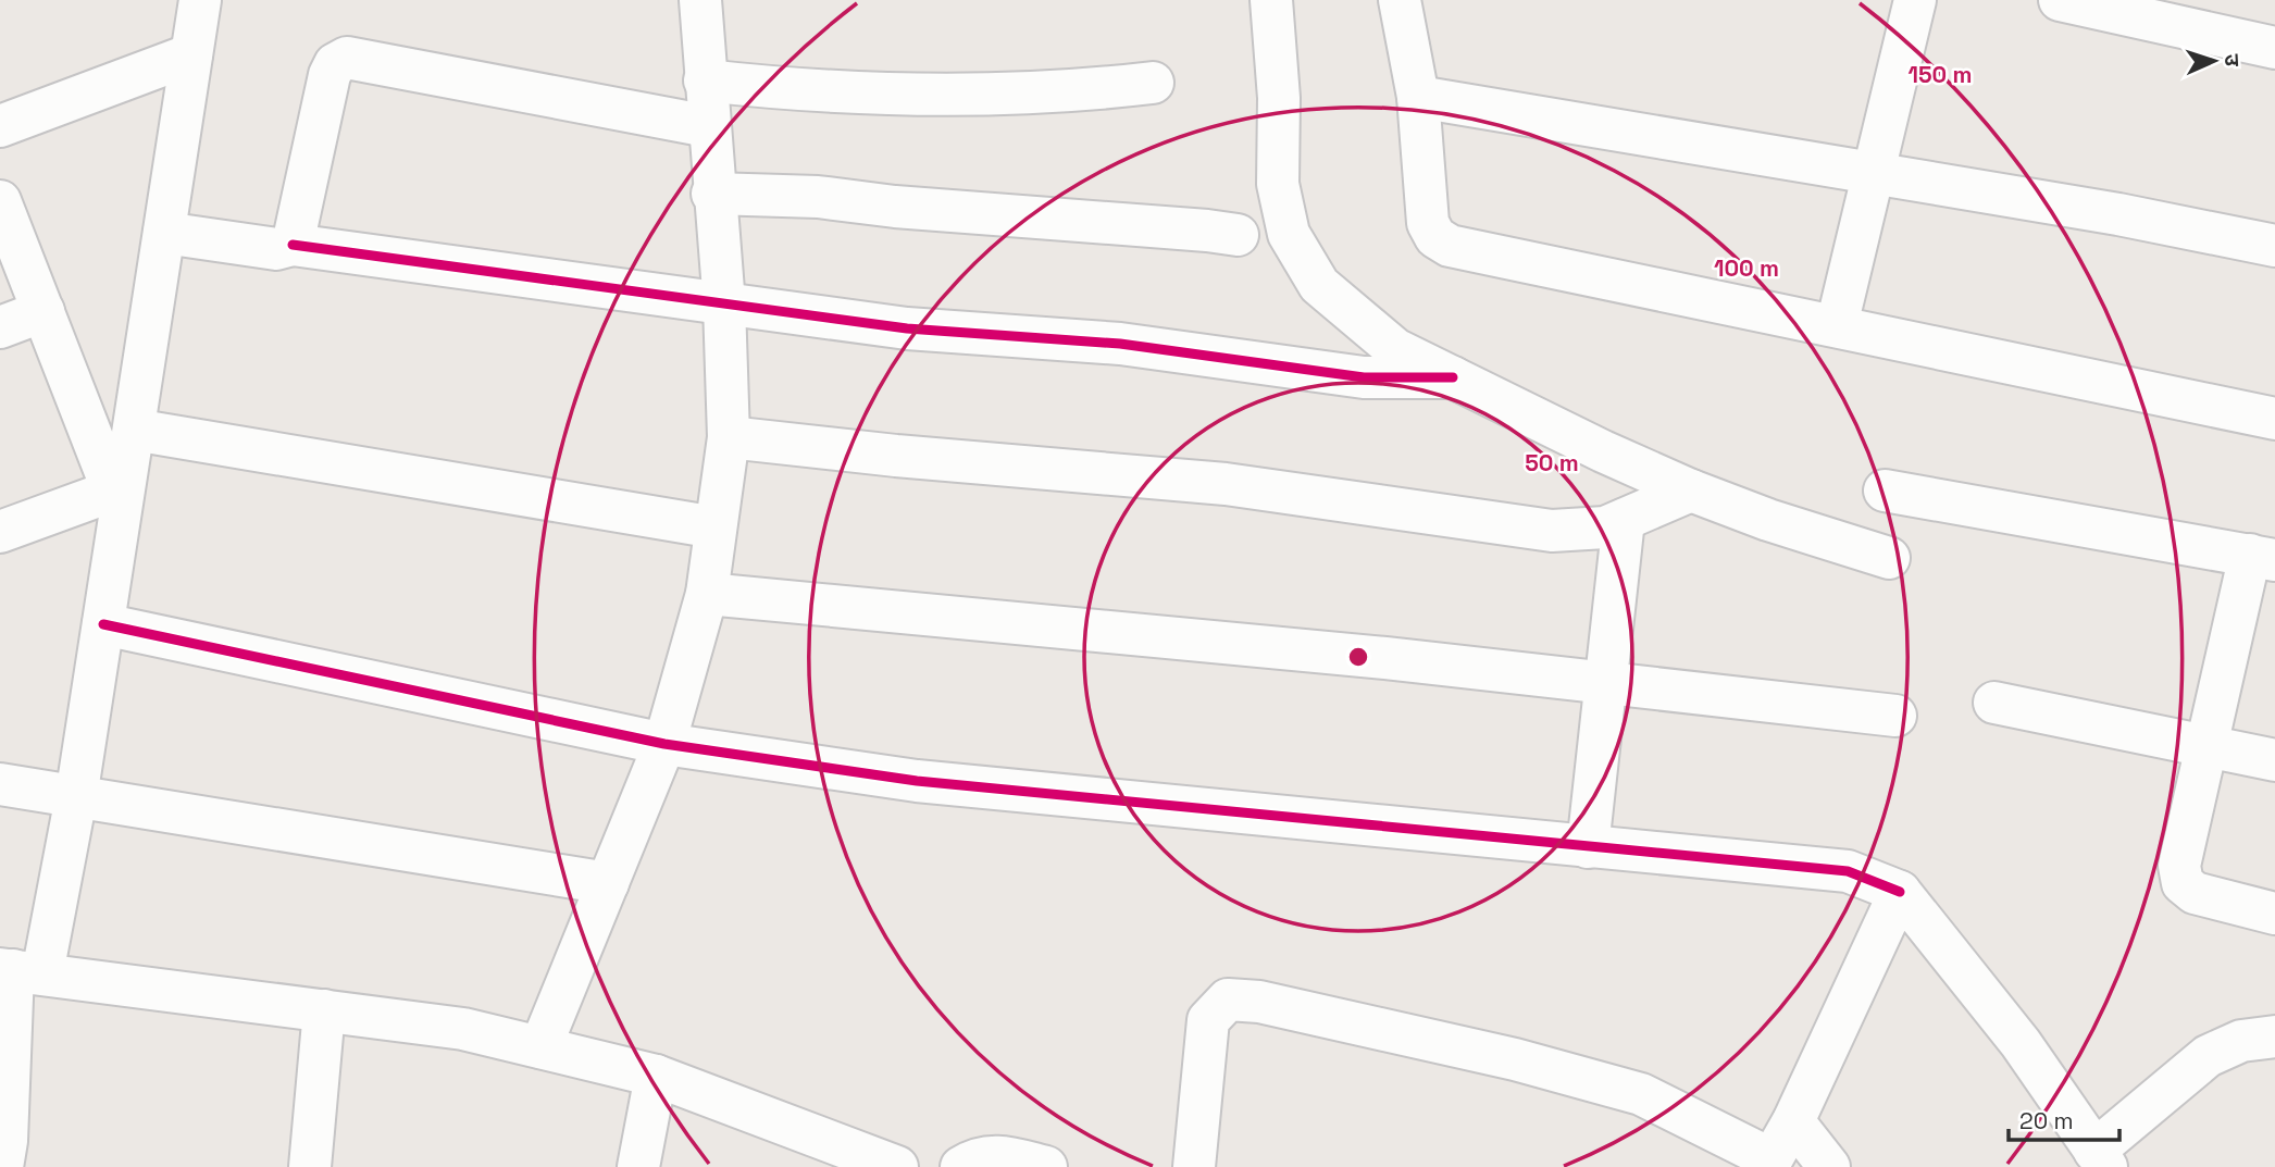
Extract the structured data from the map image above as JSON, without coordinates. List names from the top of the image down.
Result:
{
  "scale_bar": "20 m",
  "north": "right",
  "rings": ["150 m", "100 m", "50 m"]
}
